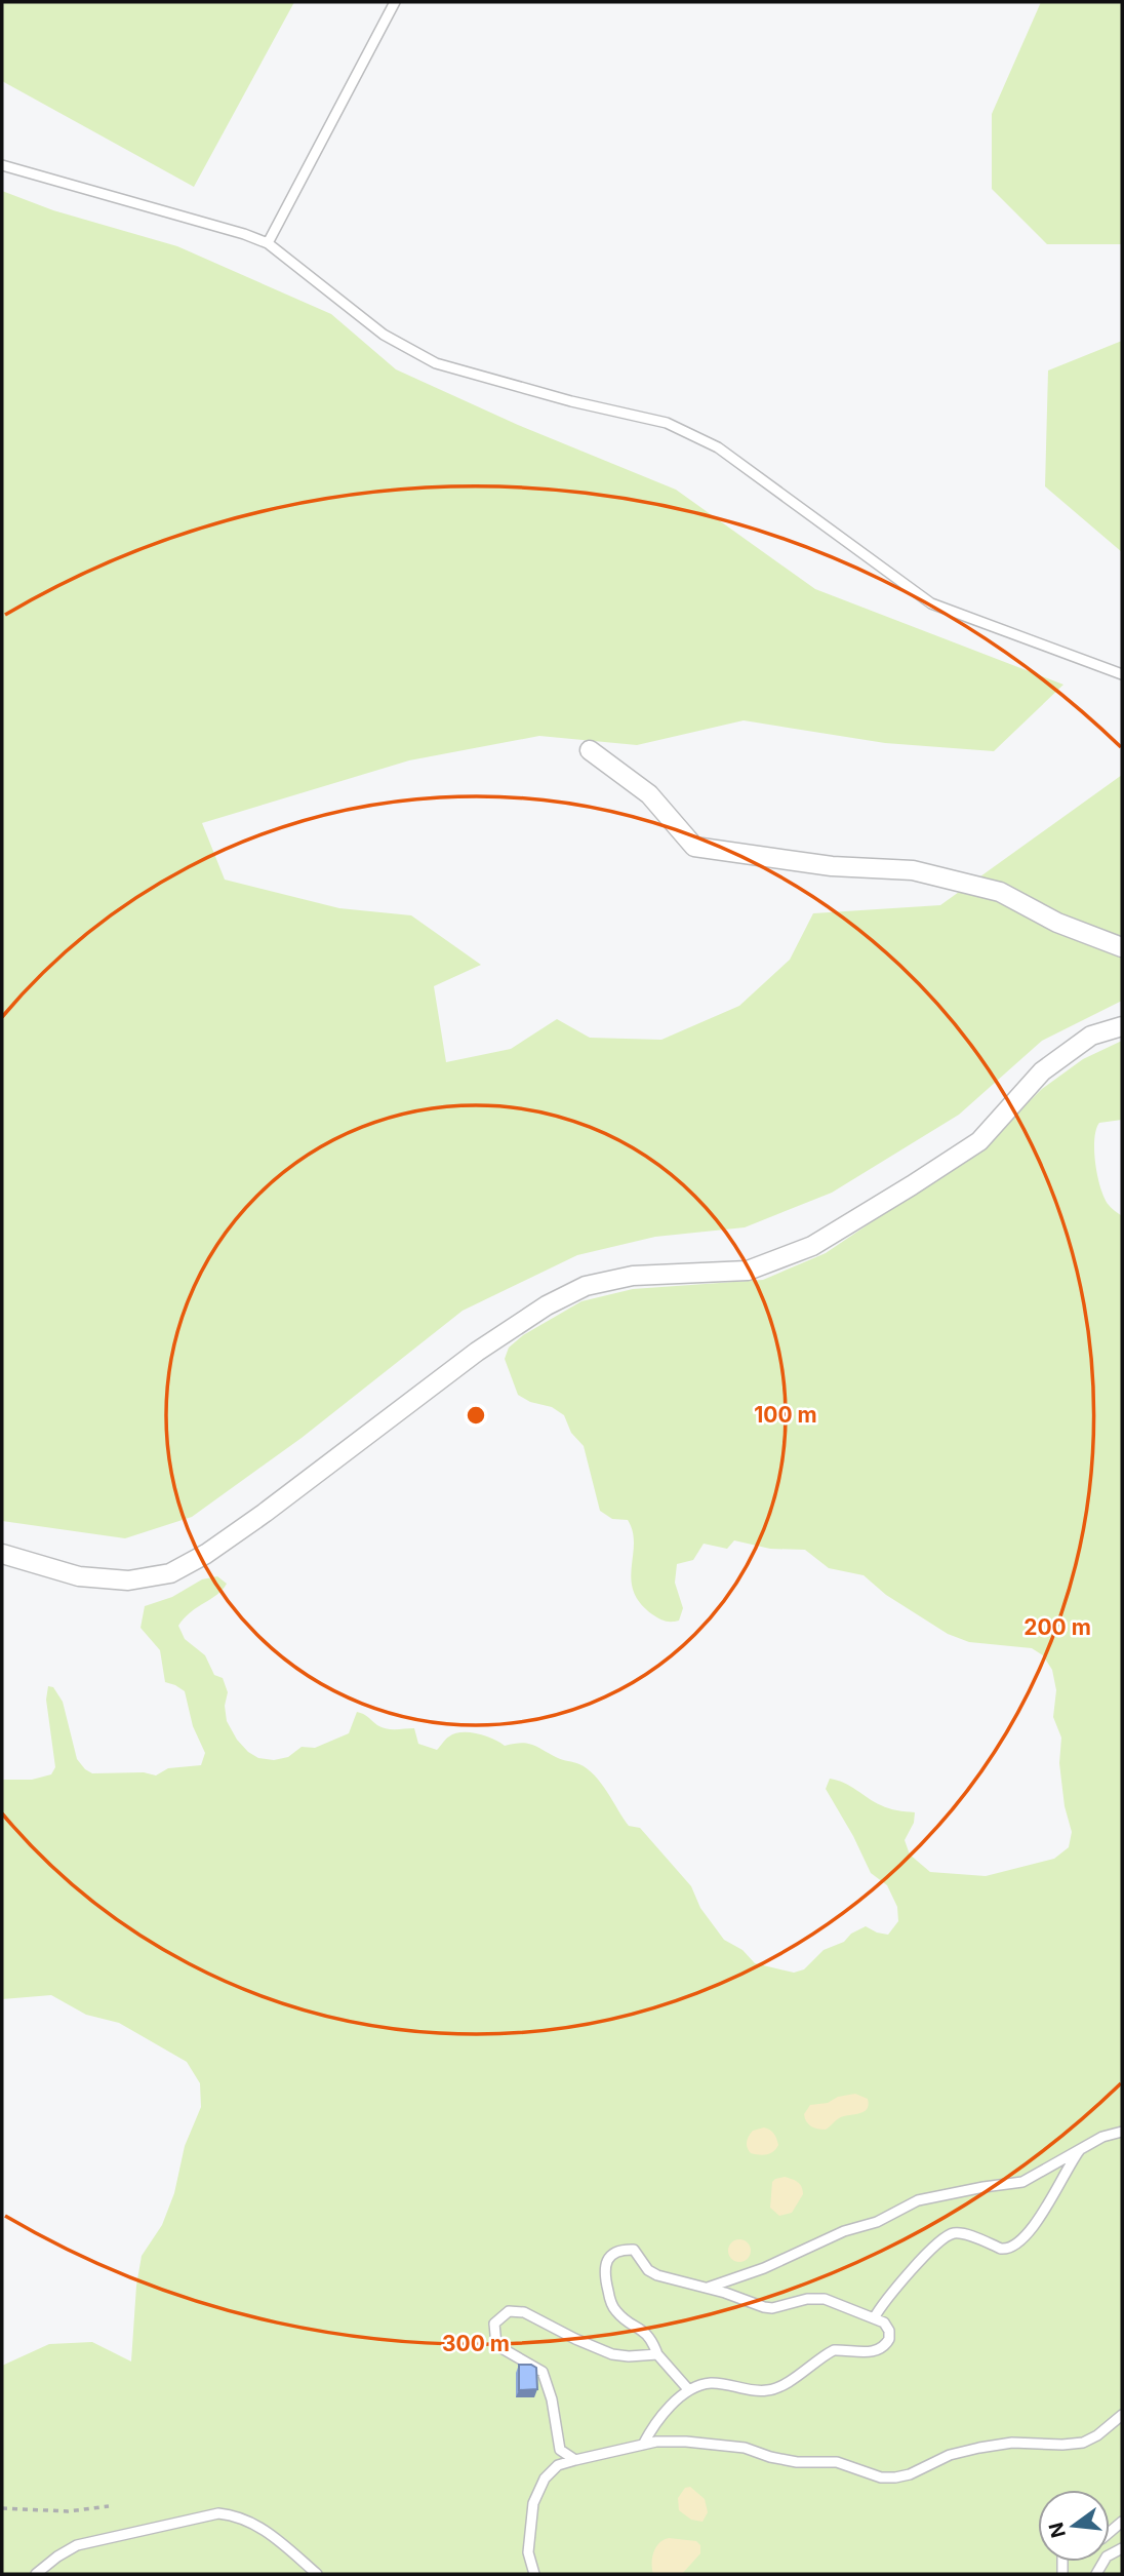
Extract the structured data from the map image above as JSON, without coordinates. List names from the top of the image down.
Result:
{
  "north": "left",
  "rings": ["100 m", "200 m", "300 m"]
}
